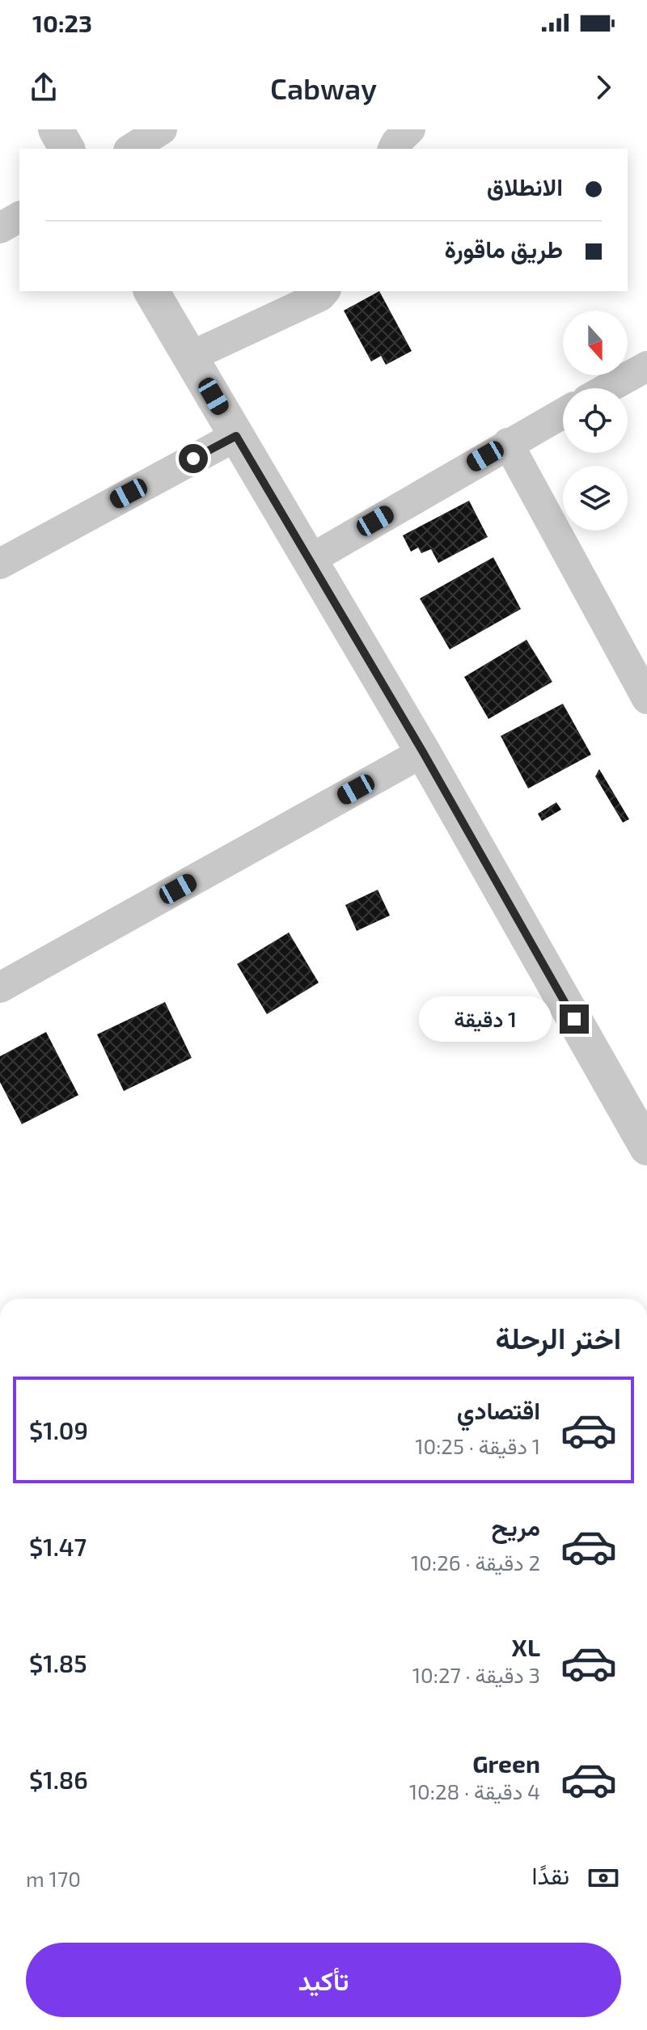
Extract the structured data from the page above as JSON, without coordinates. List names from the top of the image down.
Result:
{
  "north": "bottom",
  "page": {
    "status": "10:23",
    "header": "Cabway",
    "banner": ["الانطلاق", "طريق ماقورة"],
    "bubble": "1 دقيقة",
    "heading": "اختر الرحلة",
    "list": [
      {
        "name": "اقتصادي",
        "note": "1 دقيقة · 10:25",
        "value": "$1.09"
      },
      {
        "name": "مريح",
        "note": "2 دقيقة · 10:26",
        "value": "$1.47"
      },
      {
        "name": "XL",
        "note": "3 دقيقة · 10:27",
        "value": "$1.85"
      },
      {
        "name": "Green",
        "note": "4 دقيقة · 10:28",
        "value": "$1.86"
      }
    ],
    "pay": ["نقدًا", "170 m"],
    "buttons": "تأكيد"
  }
}
